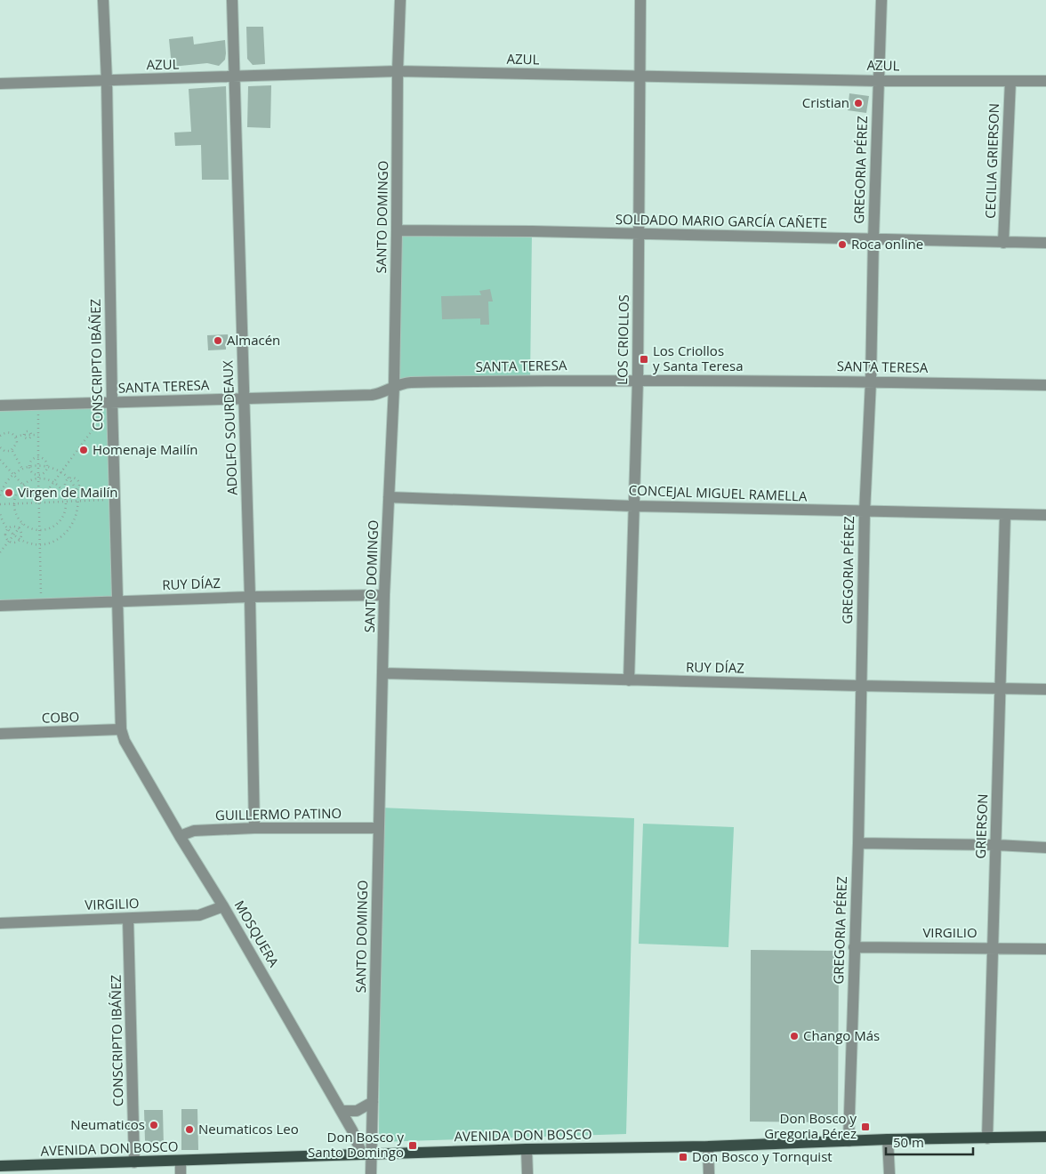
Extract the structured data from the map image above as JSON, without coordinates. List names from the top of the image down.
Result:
{
  "streets": {
    "main road": ["AVENIDA DON BOSCO"],
    "street": [
      "AZUL",
      "CECILIA GRIERSON",
      "GREGORIA PÉREZ",
      "SANTO DOMINGO",
      "SOLDADO MARIO GARCÍA CAÑETE",
      "LOS CRIOLLOS",
      "CONSCRIPTO IBÁÑEZ",
      "SANTA TERESA",
      "ADOLFO SOURDEAUX",
      "CONCEJAL MIGUEL RAMELLA",
      "RUY DÍAZ",
      "COBO",
      "GUILLERMO PATINO",
      "GRIERSON",
      "VIRGILIO",
      "MOSQUERA"
    ]
  },
  "crossings": [
    ["AZUL", "CECILIA GRIERSON"],
    ["AZUL", "GREGORIA PÉREZ"],
    ["AZUL", "SANTO DOMINGO"],
    ["AZUL", "LOS CRIOLLOS"],
    ["AZUL", "CONSCRIPTO IBÁÑEZ"],
    ["AZUL", "ADOLFO SOURDEAUX"],
    ["CECILIA GRIERSON", "SOLDADO MARIO GARCÍA CAÑETE"],
    ["GREGORIA PÉREZ", "SOLDADO MARIO GARCÍA CAÑETE"],
    ["GREGORIA PÉREZ", "SANTA TERESA"],
    ["GREGORIA PÉREZ", "CONCEJAL MIGUEL RAMELLA"],
    ["GREGORIA PÉREZ", "RUY DÍAZ"],
    ["GREGORIA PÉREZ", "VIRGILIO"],
    ["GREGORIA PÉREZ", "AVENIDA DON BOSCO"],
    ["SANTO DOMINGO", "SOLDADO MARIO GARCÍA CAÑETE"],
    ["SANTO DOMINGO", "SANTA TERESA"],
    ["SANTO DOMINGO", "CONCEJAL MIGUEL RAMELLA"],
    ["SANTO DOMINGO", "RUY DÍAZ"],
    ["SANTO DOMINGO", "GUILLERMO PATINO"],
    ["SANTO DOMINGO", "MOSQUERA"],
    ["SANTO DOMINGO", "AVENIDA DON BOSCO"],
    ["SOLDADO MARIO GARCÍA CAÑETE", "LOS CRIOLLOS"],
    ["LOS CRIOLLOS", "SANTA TERESA"],
    ["LOS CRIOLLOS", "CONCEJAL MIGUEL RAMELLA"],
    ["LOS CRIOLLOS", "RUY DÍAZ"],
    ["CONSCRIPTO IBÁÑEZ", "SANTA TERESA"],
    ["CONSCRIPTO IBÁÑEZ", "RUY DÍAZ"],
    ["CONSCRIPTO IBÁÑEZ", "COBO"],
    ["CONSCRIPTO IBÁÑEZ", "VIRGILIO"],
    ["CONSCRIPTO IBÁÑEZ", "MOSQUERA"],
    ["CONSCRIPTO IBÁÑEZ", "AVENIDA DON BOSCO"],
    ["SANTA TERESA", "ADOLFO SOURDEAUX"],
    ["ADOLFO SOURDEAUX", "RUY DÍAZ"],
    ["ADOLFO SOURDEAUX", "GUILLERMO PATINO"],
    ["CONCEJAL MIGUEL RAMELLA", "GRIERSON"],
    ["RUY DÍAZ", "GRIERSON"],
    ["COBO", "MOSQUERA"],
    ["GUILLERMO PATINO", "MOSQUERA"],
    ["GRIERSON", "VIRGILIO"],
    ["GRIERSON", "AVENIDA DON BOSCO"],
    ["VIRGILIO", "MOSQUERA"],
    ["MOSQUERA", "AVENIDA DON BOSCO"]
  ],
  "places": {
    "other": [
      "Cristian",
      "Roca online",
      "Almacén",
      "Homenaje Mailín",
      "Virgen de Mailín",
      "Chango Más",
      "Neumaticos",
      "Neumaticos Leo"
    ],
    "transit": [
      "Los Criollos y Santa Teresa",
      "Don Bosco y Gregoria Pérez",
      "Don Bosco y Santo Domingo",
      "Don Bosco y Tornquist"
    ]
  },
  "scale_bar": "50 m"
}
